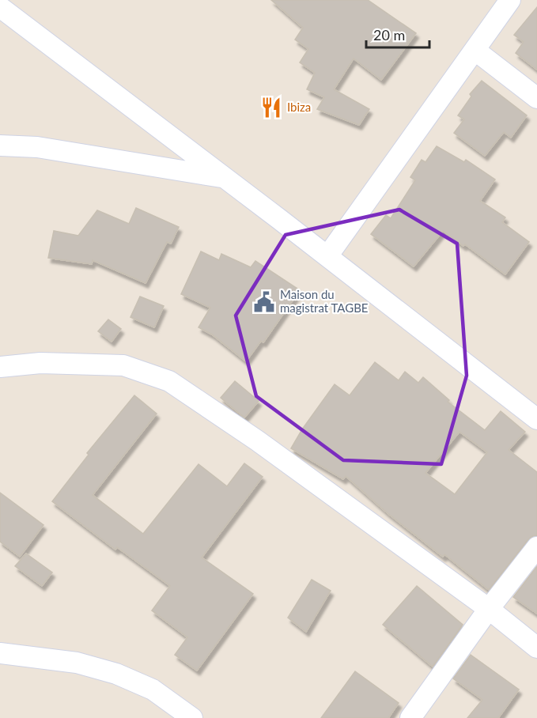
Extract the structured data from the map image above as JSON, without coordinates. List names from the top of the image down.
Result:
{
  "places": {
    "restaurant": ["Ibiza"],
    "public building": ["Maison du magistrat TAGBE"]
  },
  "scale_bar": "20 m"
}
